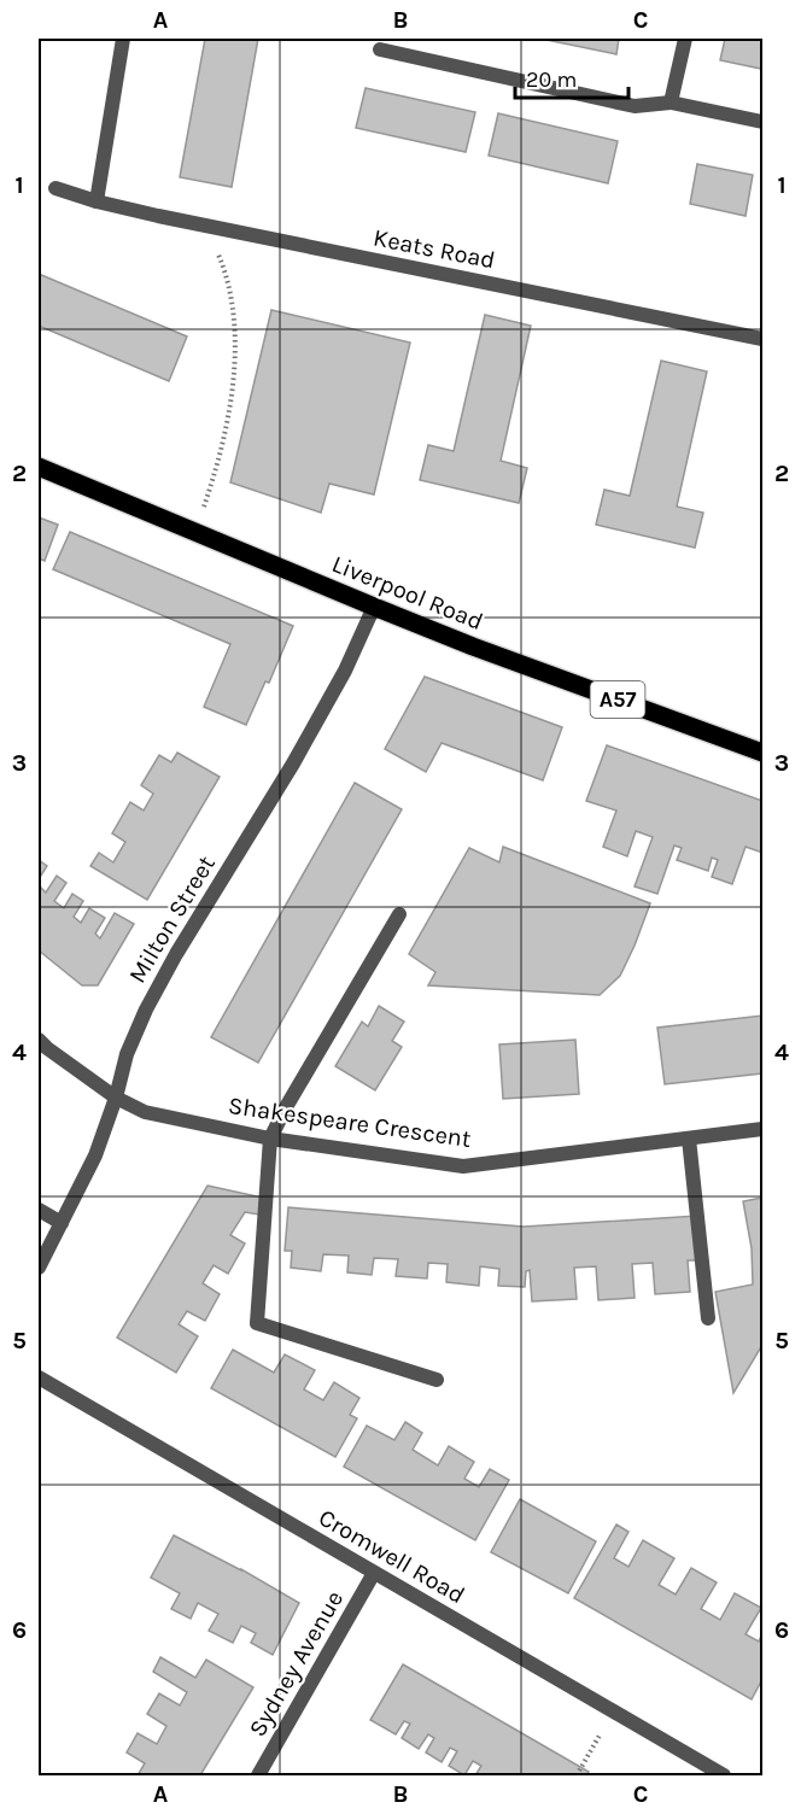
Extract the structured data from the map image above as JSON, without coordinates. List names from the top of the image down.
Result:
{
  "streets": {
    "main road": ["Liverpool Road", "A57"],
    "street": [
      "Keats Road",
      "Milton Street",
      "Shakespeare Crescent",
      "Cromwell Road",
      "Sydney Avenue"
    ]
  },
  "crossings": [
    ["Liverpool Road", "Milton Street"],
    ["Milton Street", "Shakespeare Crescent"],
    ["Cromwell Road", "Sydney Avenue"]
  ],
  "scale_bar": "20 m",
  "grid": {
    "columns": ["A", "B", "C"],
    "rows": [
      "1",
      "2",
      "3",
      "4",
      "5",
      "6"
    ]
  }
}
